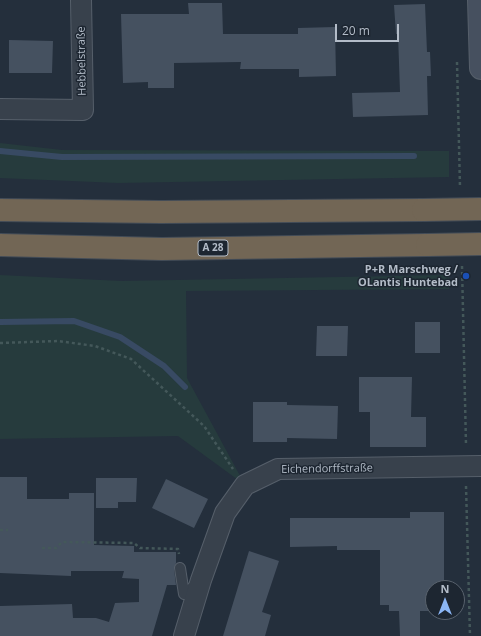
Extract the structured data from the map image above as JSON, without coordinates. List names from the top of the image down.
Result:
{
  "streets": {
    "highway": ["A 28"],
    "street": ["Hebbelstraße", "Eichendorffstraße"]
  },
  "places": ["P+R Marschweg / OLantis Huntebad"],
  "scale_bar": "20 m",
  "north": "top"
}
